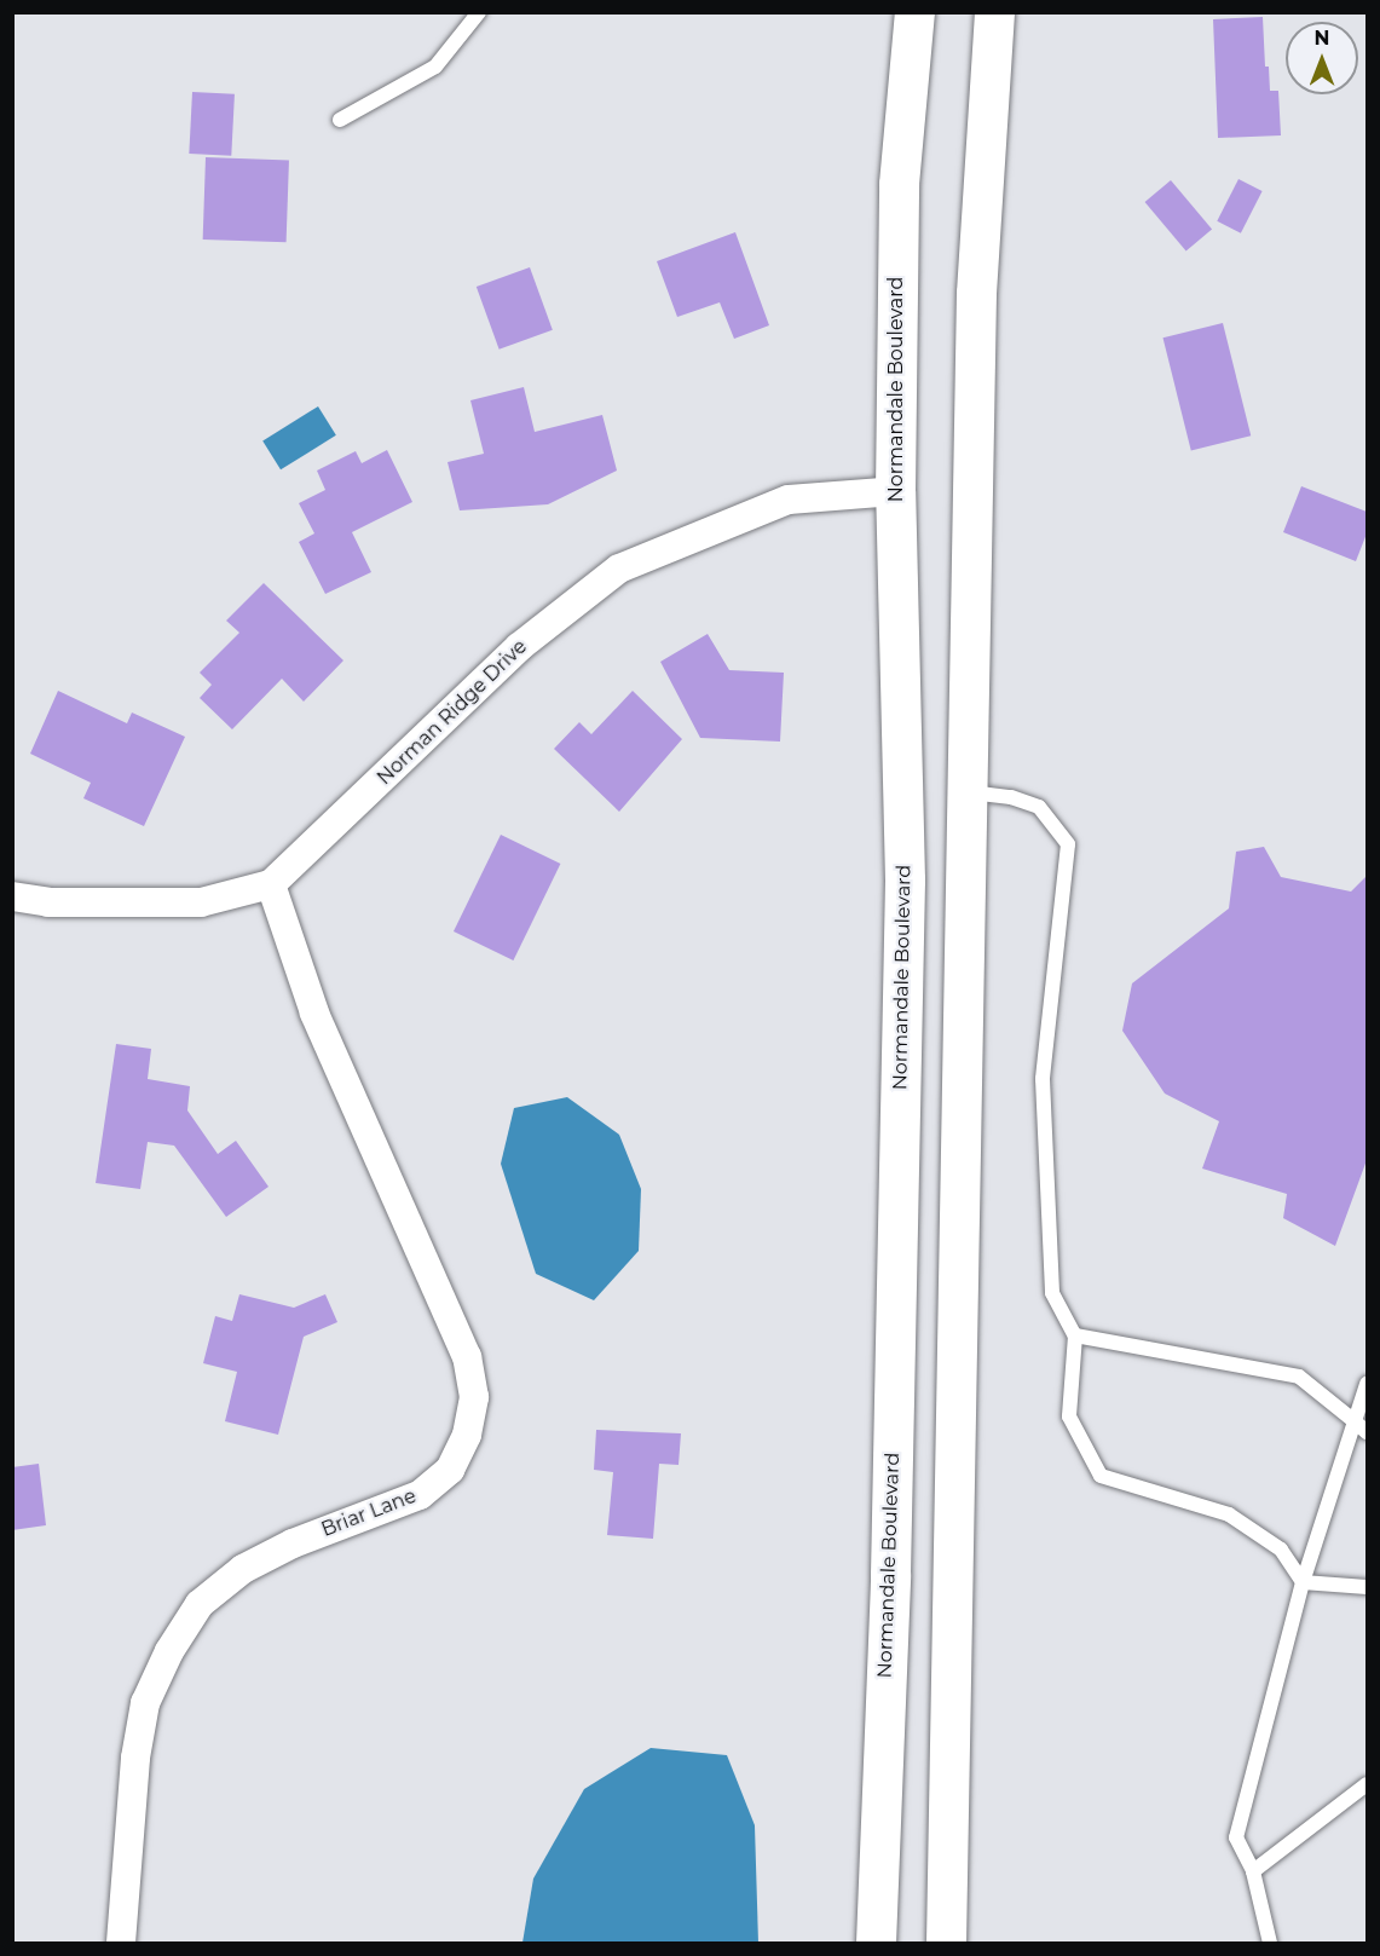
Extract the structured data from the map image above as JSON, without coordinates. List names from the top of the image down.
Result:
{
  "streets": {
    "main road": ["Normandale Boulevard"],
    "street": ["Norman Ridge Drive", "Briar Lane"]
  },
  "crossings": [
    ["Normandale Boulevard", "Norman Ridge Drive"],
    ["Norman Ridge Drive", "Briar Lane"]
  ],
  "north": "top"
}
